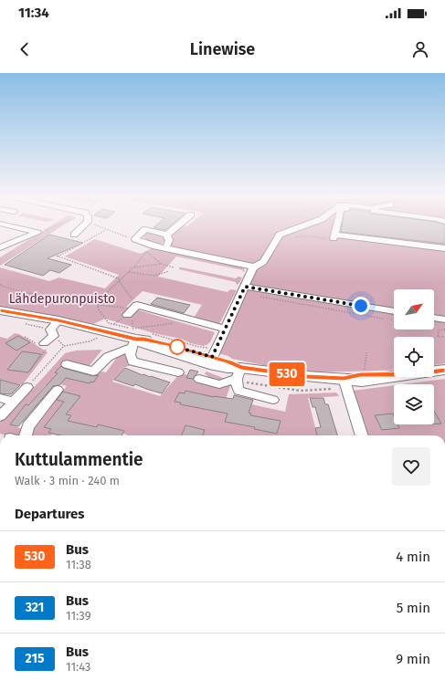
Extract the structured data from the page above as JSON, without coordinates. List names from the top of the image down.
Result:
{
  "parks": ["Lähdepuronpuisto"],
  "lines": ["bus line 530"],
  "north": "top right",
  "page": {
    "status": "11:34",
    "header": "Linewise",
    "on_map": "530",
    "heading": [
      ["Kuttulammentie", "Walk · 3 min · 240 m"],
      "Departures"
    ],
    "list": [
      {
        "mark": "530",
        "name": "Bus",
        "note": "11:38",
        "value": "4 min"
      },
      {
        "mark": "321",
        "name": "Bus",
        "note": "11:39",
        "value": "5 min"
      },
      {
        "mark": "215",
        "name": "Bus",
        "note": "11:43",
        "value": "9 min"
      }
    ]
  }
}
